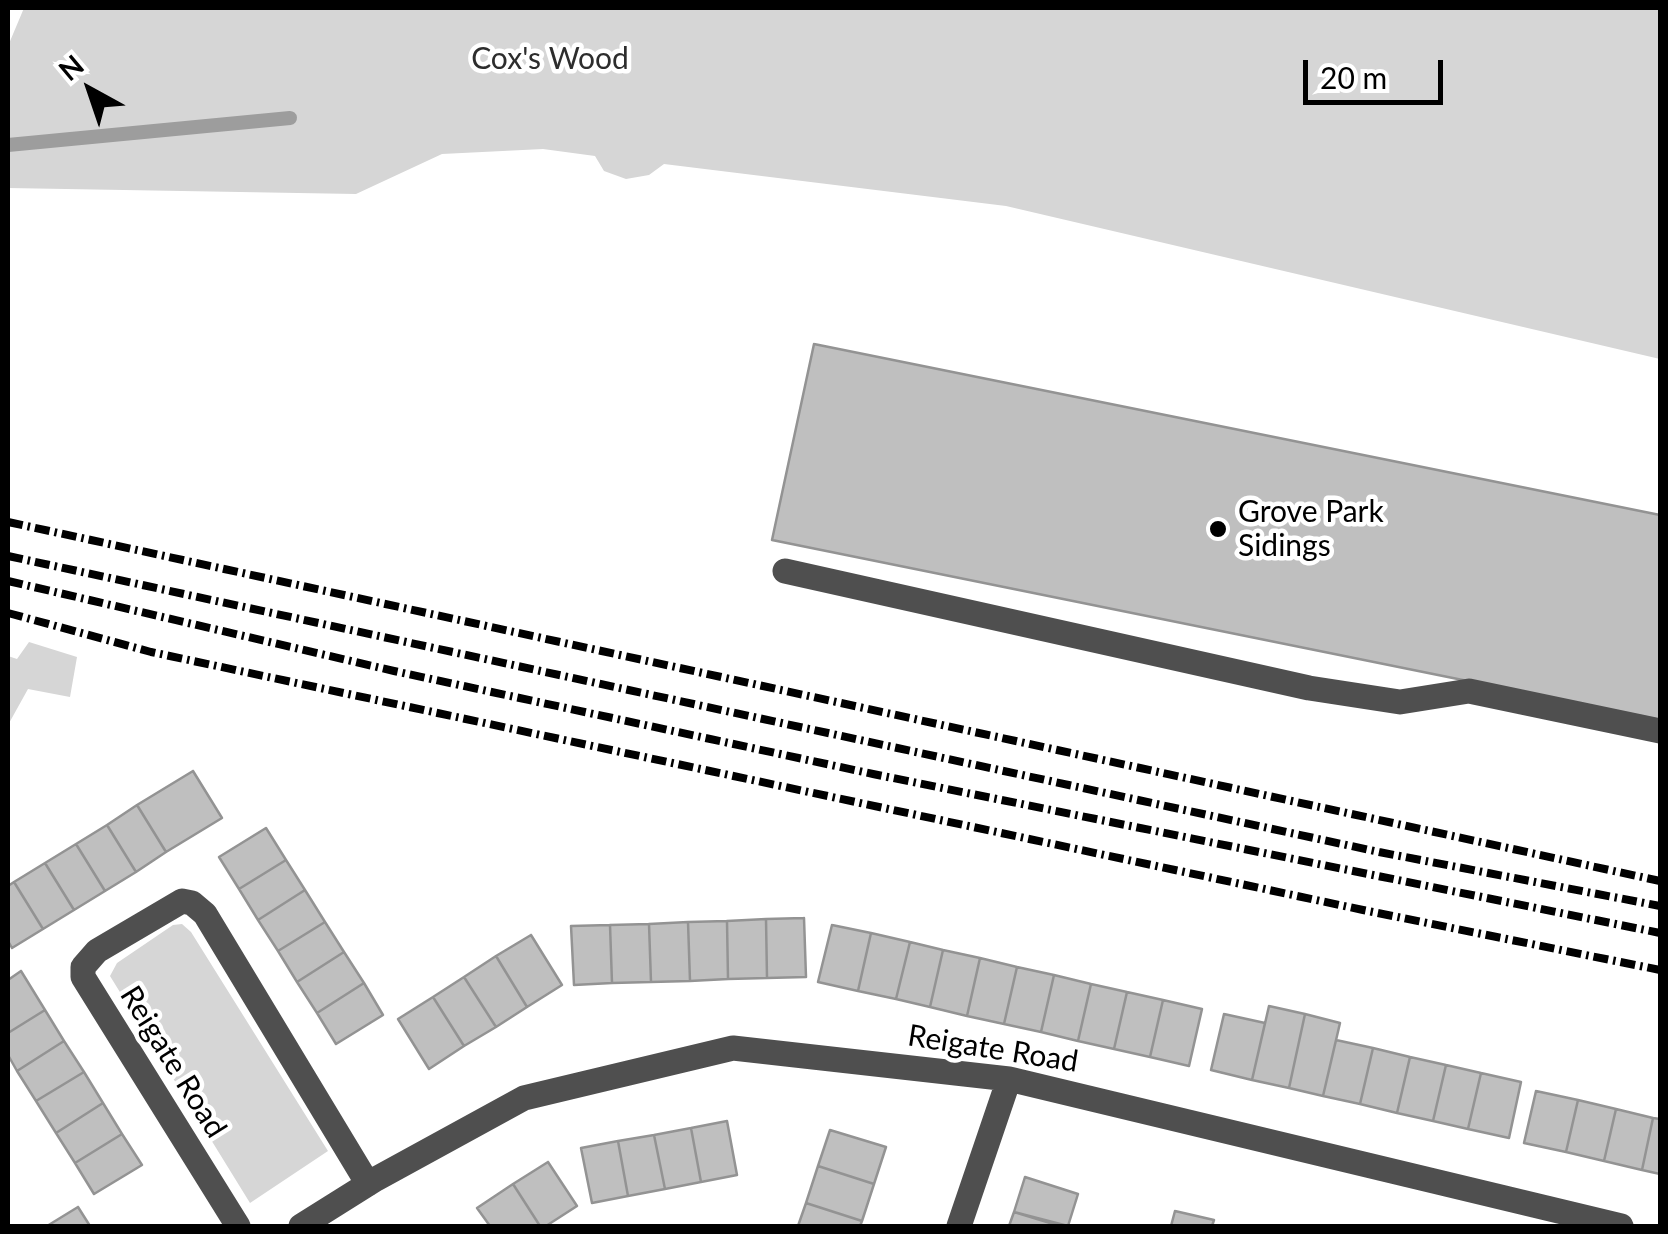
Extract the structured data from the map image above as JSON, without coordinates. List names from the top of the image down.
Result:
{
  "streets": {
    "street": ["Reigate Road"]
  },
  "parks": ["Cox's Wood"],
  "places": ["Grove Park Sidings"],
  "scale_bar": "20 m",
  "north": "top left"
}
